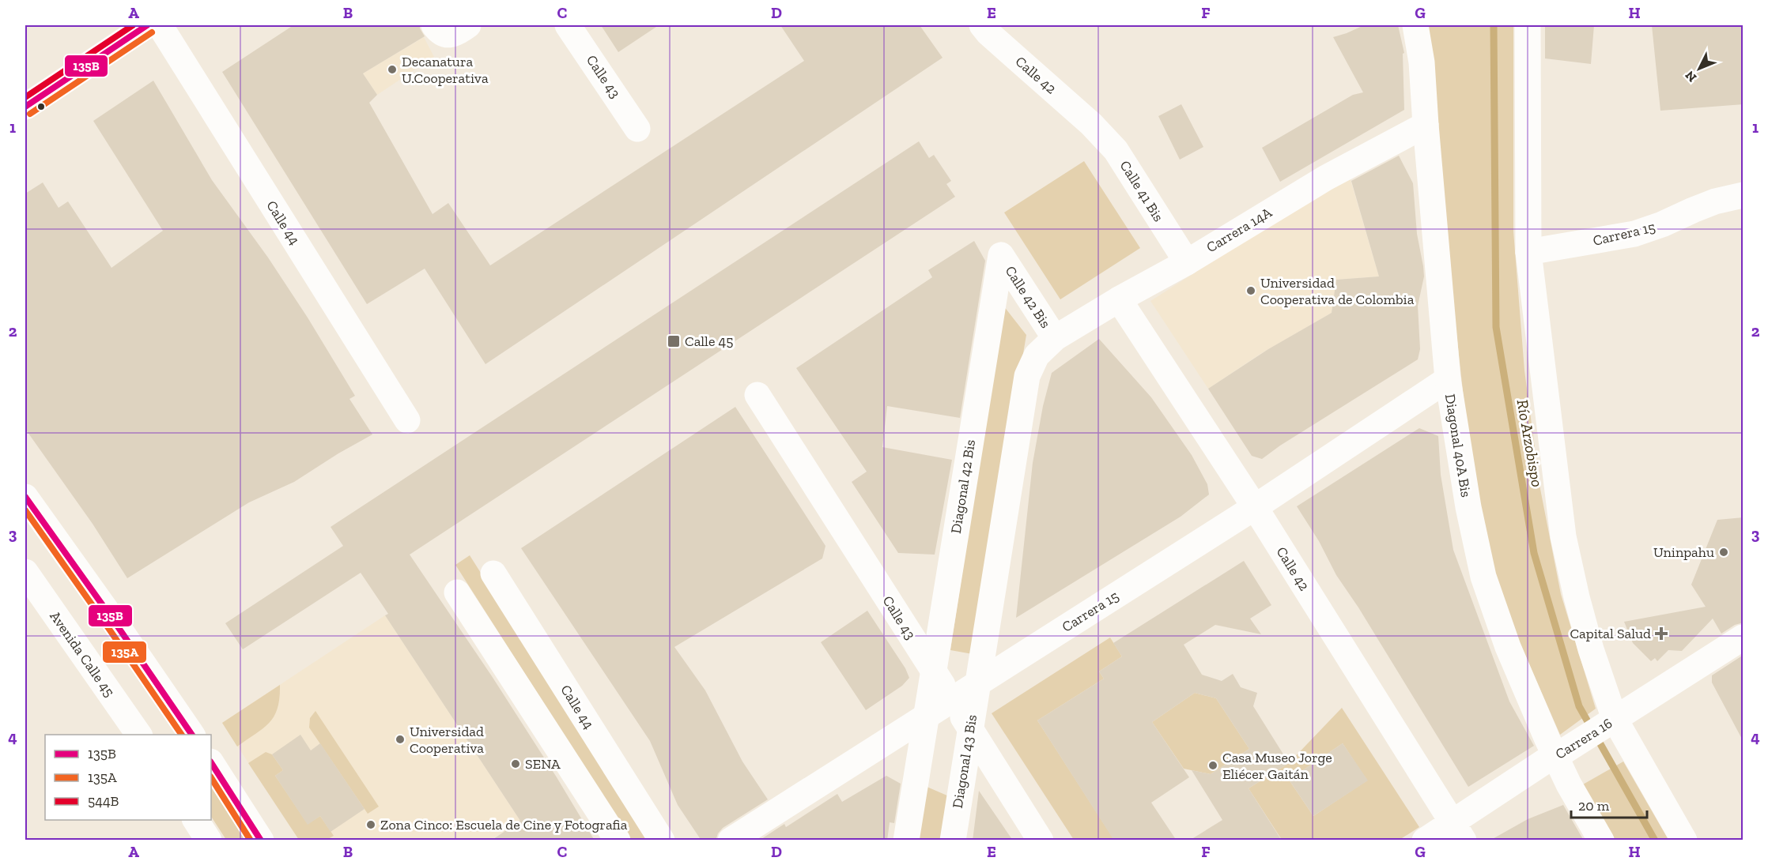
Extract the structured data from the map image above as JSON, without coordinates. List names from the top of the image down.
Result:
{
  "streets": {
    "street": [
      "Calle 42",
      "Calle 43",
      "Calle 41 Bis",
      "Calle 44",
      "Carrera 14A",
      "Carrera 15",
      "Calle 42 Bis",
      "Diagonal 40A Bis",
      "Diagonal 42 Bis",
      "Avenida Calle 45",
      "Carrera 16",
      "Diagonal 43 Bis"
    ]
  },
  "crossings": [
    ["Calle 42", "Calle 41 Bis"],
    ["Calle 42", "Carrera 14A"],
    ["Calle 42", "Carrera 15"],
    ["Calle 42", "Carrera 16"],
    ["Calle 43", "Carrera 15"],
    ["Calle 43", "Diagonal 42 Bis"],
    ["Calle 43", "Diagonal 43 Bis"],
    ["Calle 41 Bis", "Carrera 14A"],
    ["Carrera 14A", "Calle 42 Bis"],
    ["Carrera 14A", "Diagonal 40A Bis"],
    ["Carrera 15", "Diagonal 40A Bis"],
    ["Carrera 15", "Diagonal 42 Bis"],
    ["Carrera 15", "Diagonal 43 Bis"],
    ["Calle 42 Bis", "Diagonal 42 Bis"],
    ["Diagonal 40A Bis", "Carrera 16"]
  ],
  "water": ["Río Arzobispo"],
  "places": {
    "other": [
      "Decanatura U.Cooperativa",
      "Universidad Cooperativa de Colombia",
      "Uninpahu",
      "Universidad Cooperativa",
      "SENA",
      "Casa Museo Jorge Eliécer Gaitán",
      "Zona Cinco: Escuela de Cine y Fotografia"
    ],
    "transit": ["Calle 45"],
    "health": ["Capital Salud"]
  },
  "lines": ["transit line 135B", "transit line 544B", "transit line 135A"],
  "legend": ["135B", "135A", "544B"],
  "scale_bar": "20 m",
  "north": "bottom left",
  "grid": {
    "columns": [
      "A",
      "B",
      "C",
      "D",
      "E",
      "F",
      "G",
      "H"
    ],
    "rows": [
      "1",
      "2",
      "3",
      "4"
    ]
  }
}
